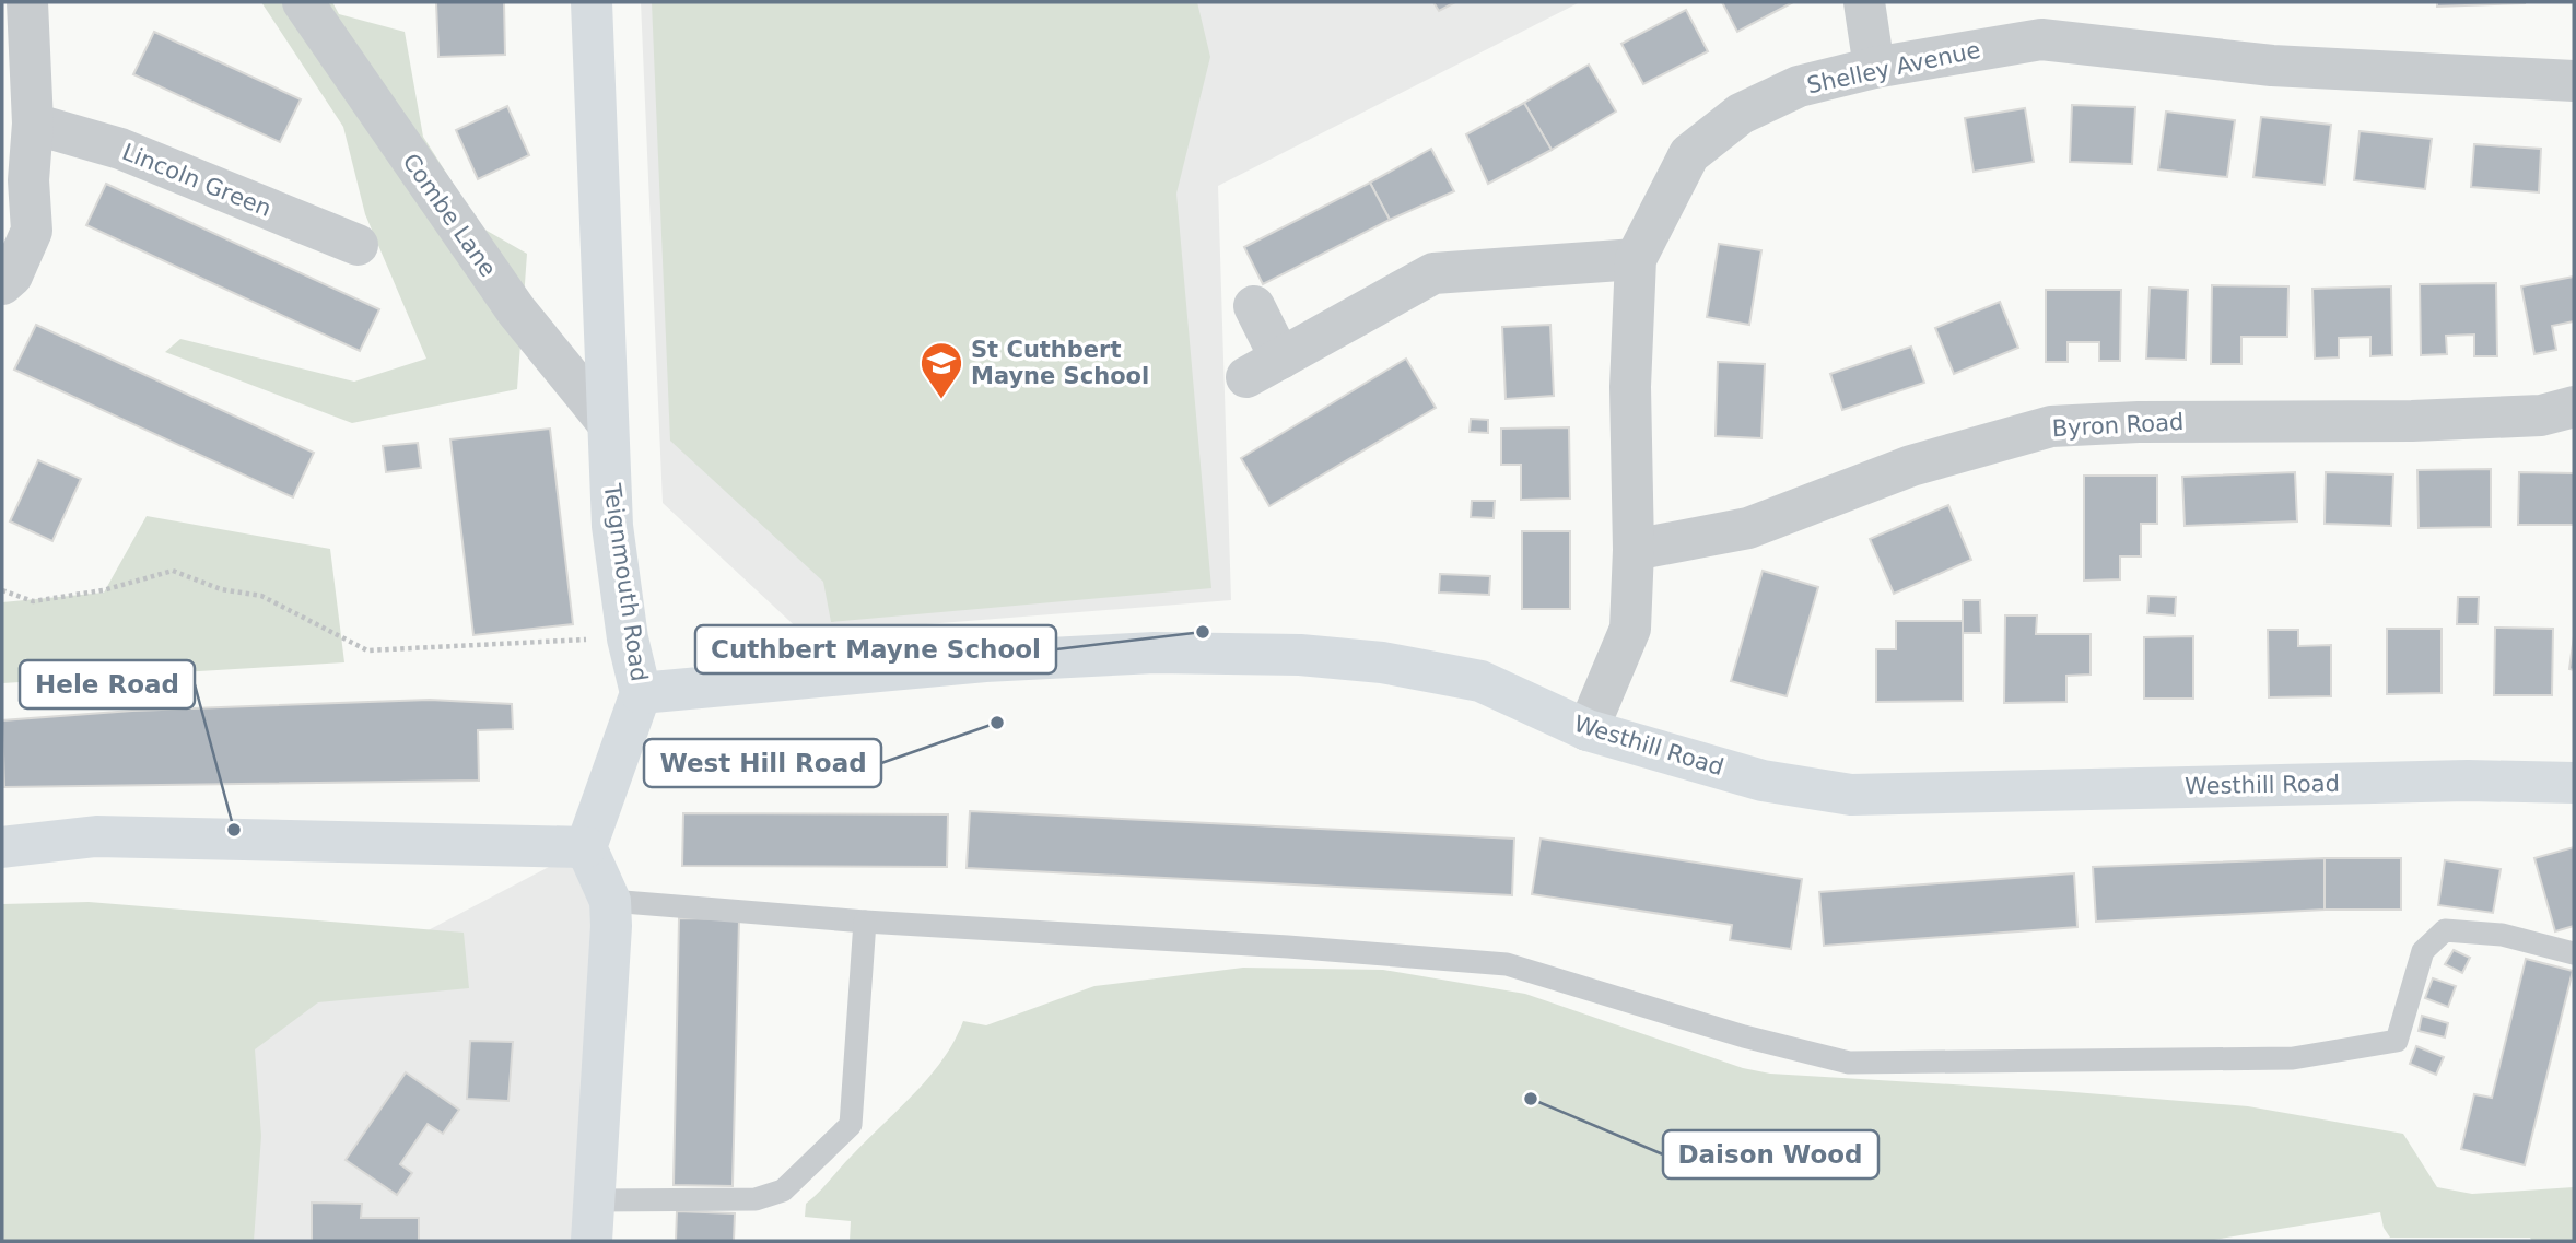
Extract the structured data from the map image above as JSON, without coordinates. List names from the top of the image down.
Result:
{
  "streets": {
    "street": [
      "Shelley Avenue",
      "Lincoln Green",
      "Combe Lane",
      "Byron Road",
      "Teignmouth Road",
      "Westhill Road"
    ]
  },
  "crossings": [
    ["Shelley Avenue", "Byron Road"],
    ["Shelley Avenue", "Westhill Road"],
    ["Combe Lane", "Teignmouth Road"],
    ["Teignmouth Road", "Westhill Road"]
  ],
  "places": {
    "school or university": ["St Cuthbert Mayne School"],
    "other": [
      "Cuthbert Mayne School",
      "West Hill Road",
      "Hele Road",
      "Daison Wood"
    ]
  }
}
